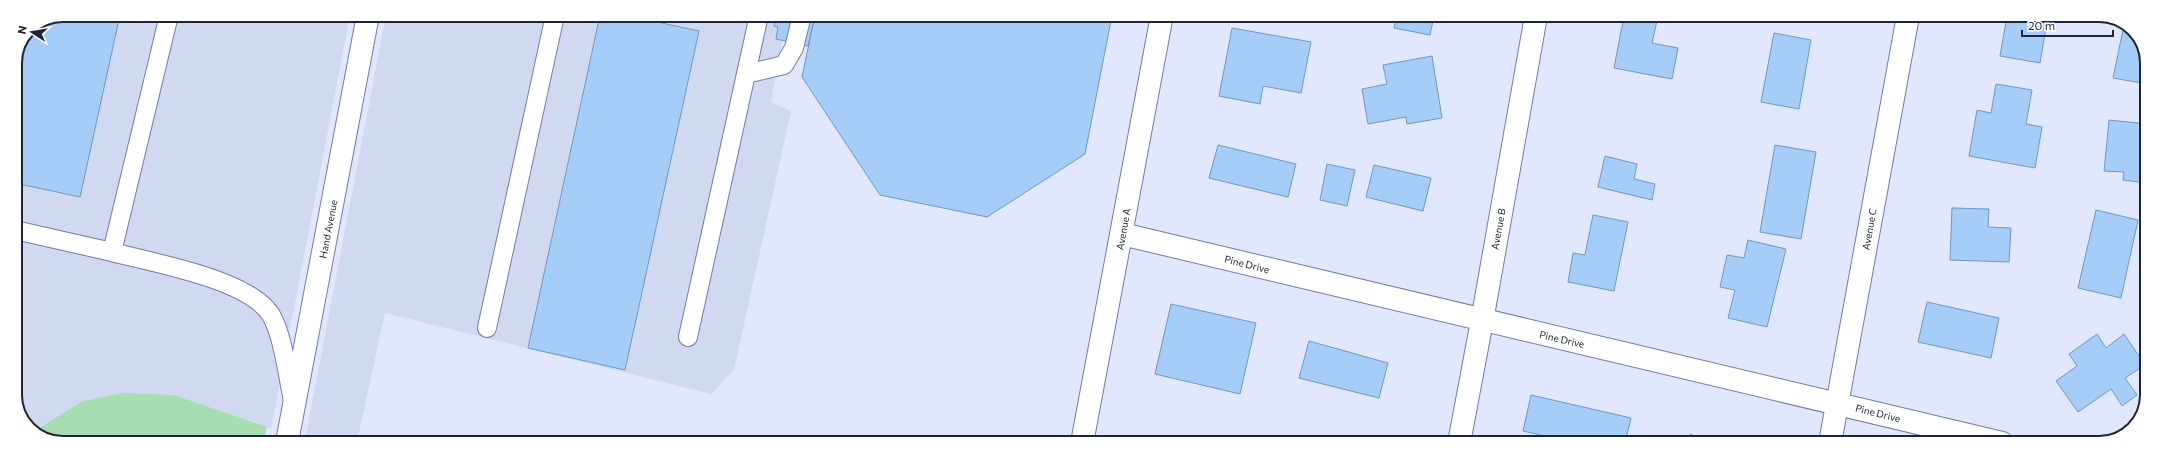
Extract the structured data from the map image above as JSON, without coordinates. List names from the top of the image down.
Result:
{
  "streets": {
    "street": [
      "Hand Avenue",
      "Avenue A",
      "Avenue B",
      "Avenue C",
      "Pine Drive"
    ]
  },
  "crossings": [
    ["Avenue A", "Pine Drive"],
    ["Avenue B", "Pine Drive"],
    ["Avenue C", "Pine Drive"]
  ],
  "scale_bar": "20 m",
  "north": "left"
}
